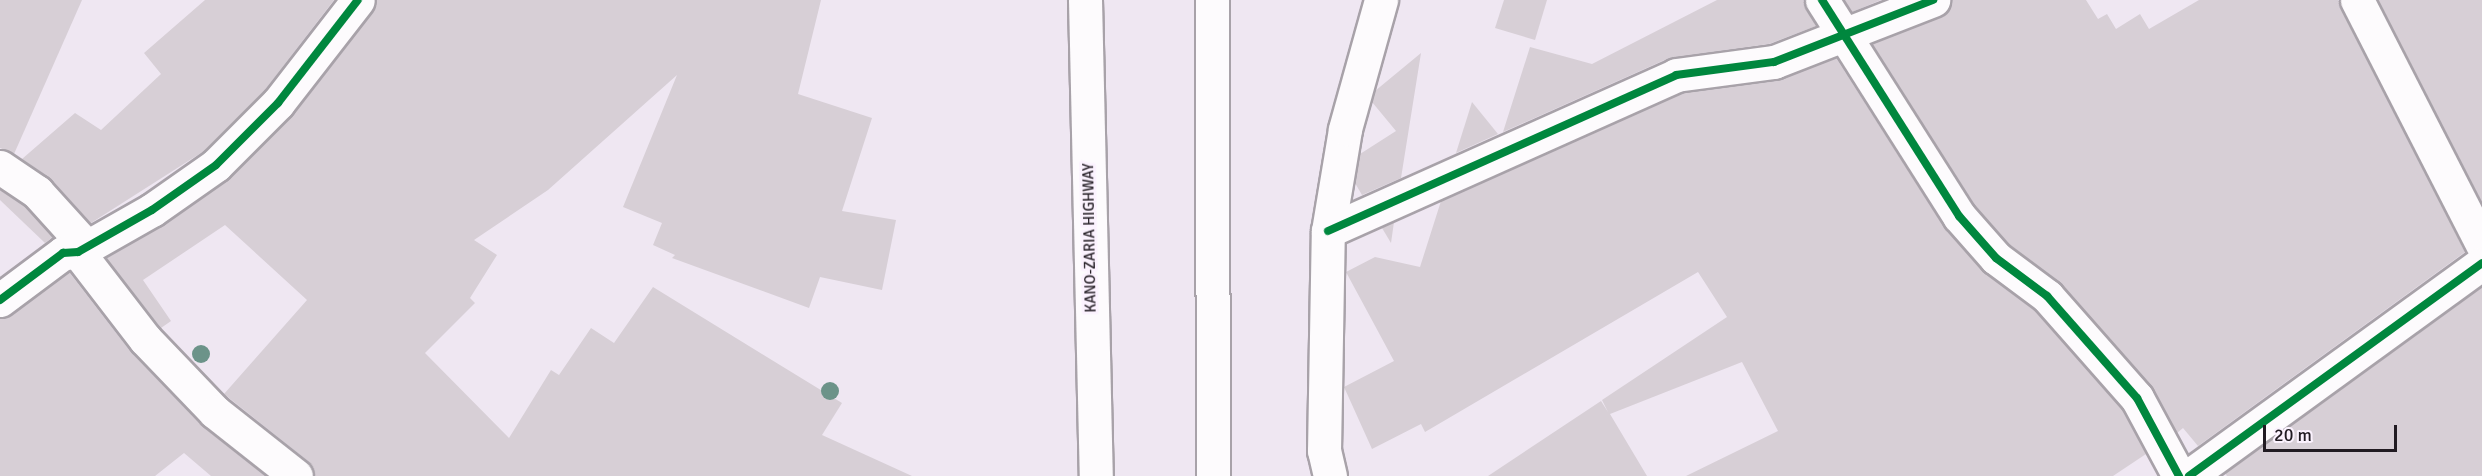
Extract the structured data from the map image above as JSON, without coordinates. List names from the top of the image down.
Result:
{
  "streets": {
    "main road": ["KANO-ZARIA HIGHWAY"]
  },
  "scale_bar": "20 m"
}
